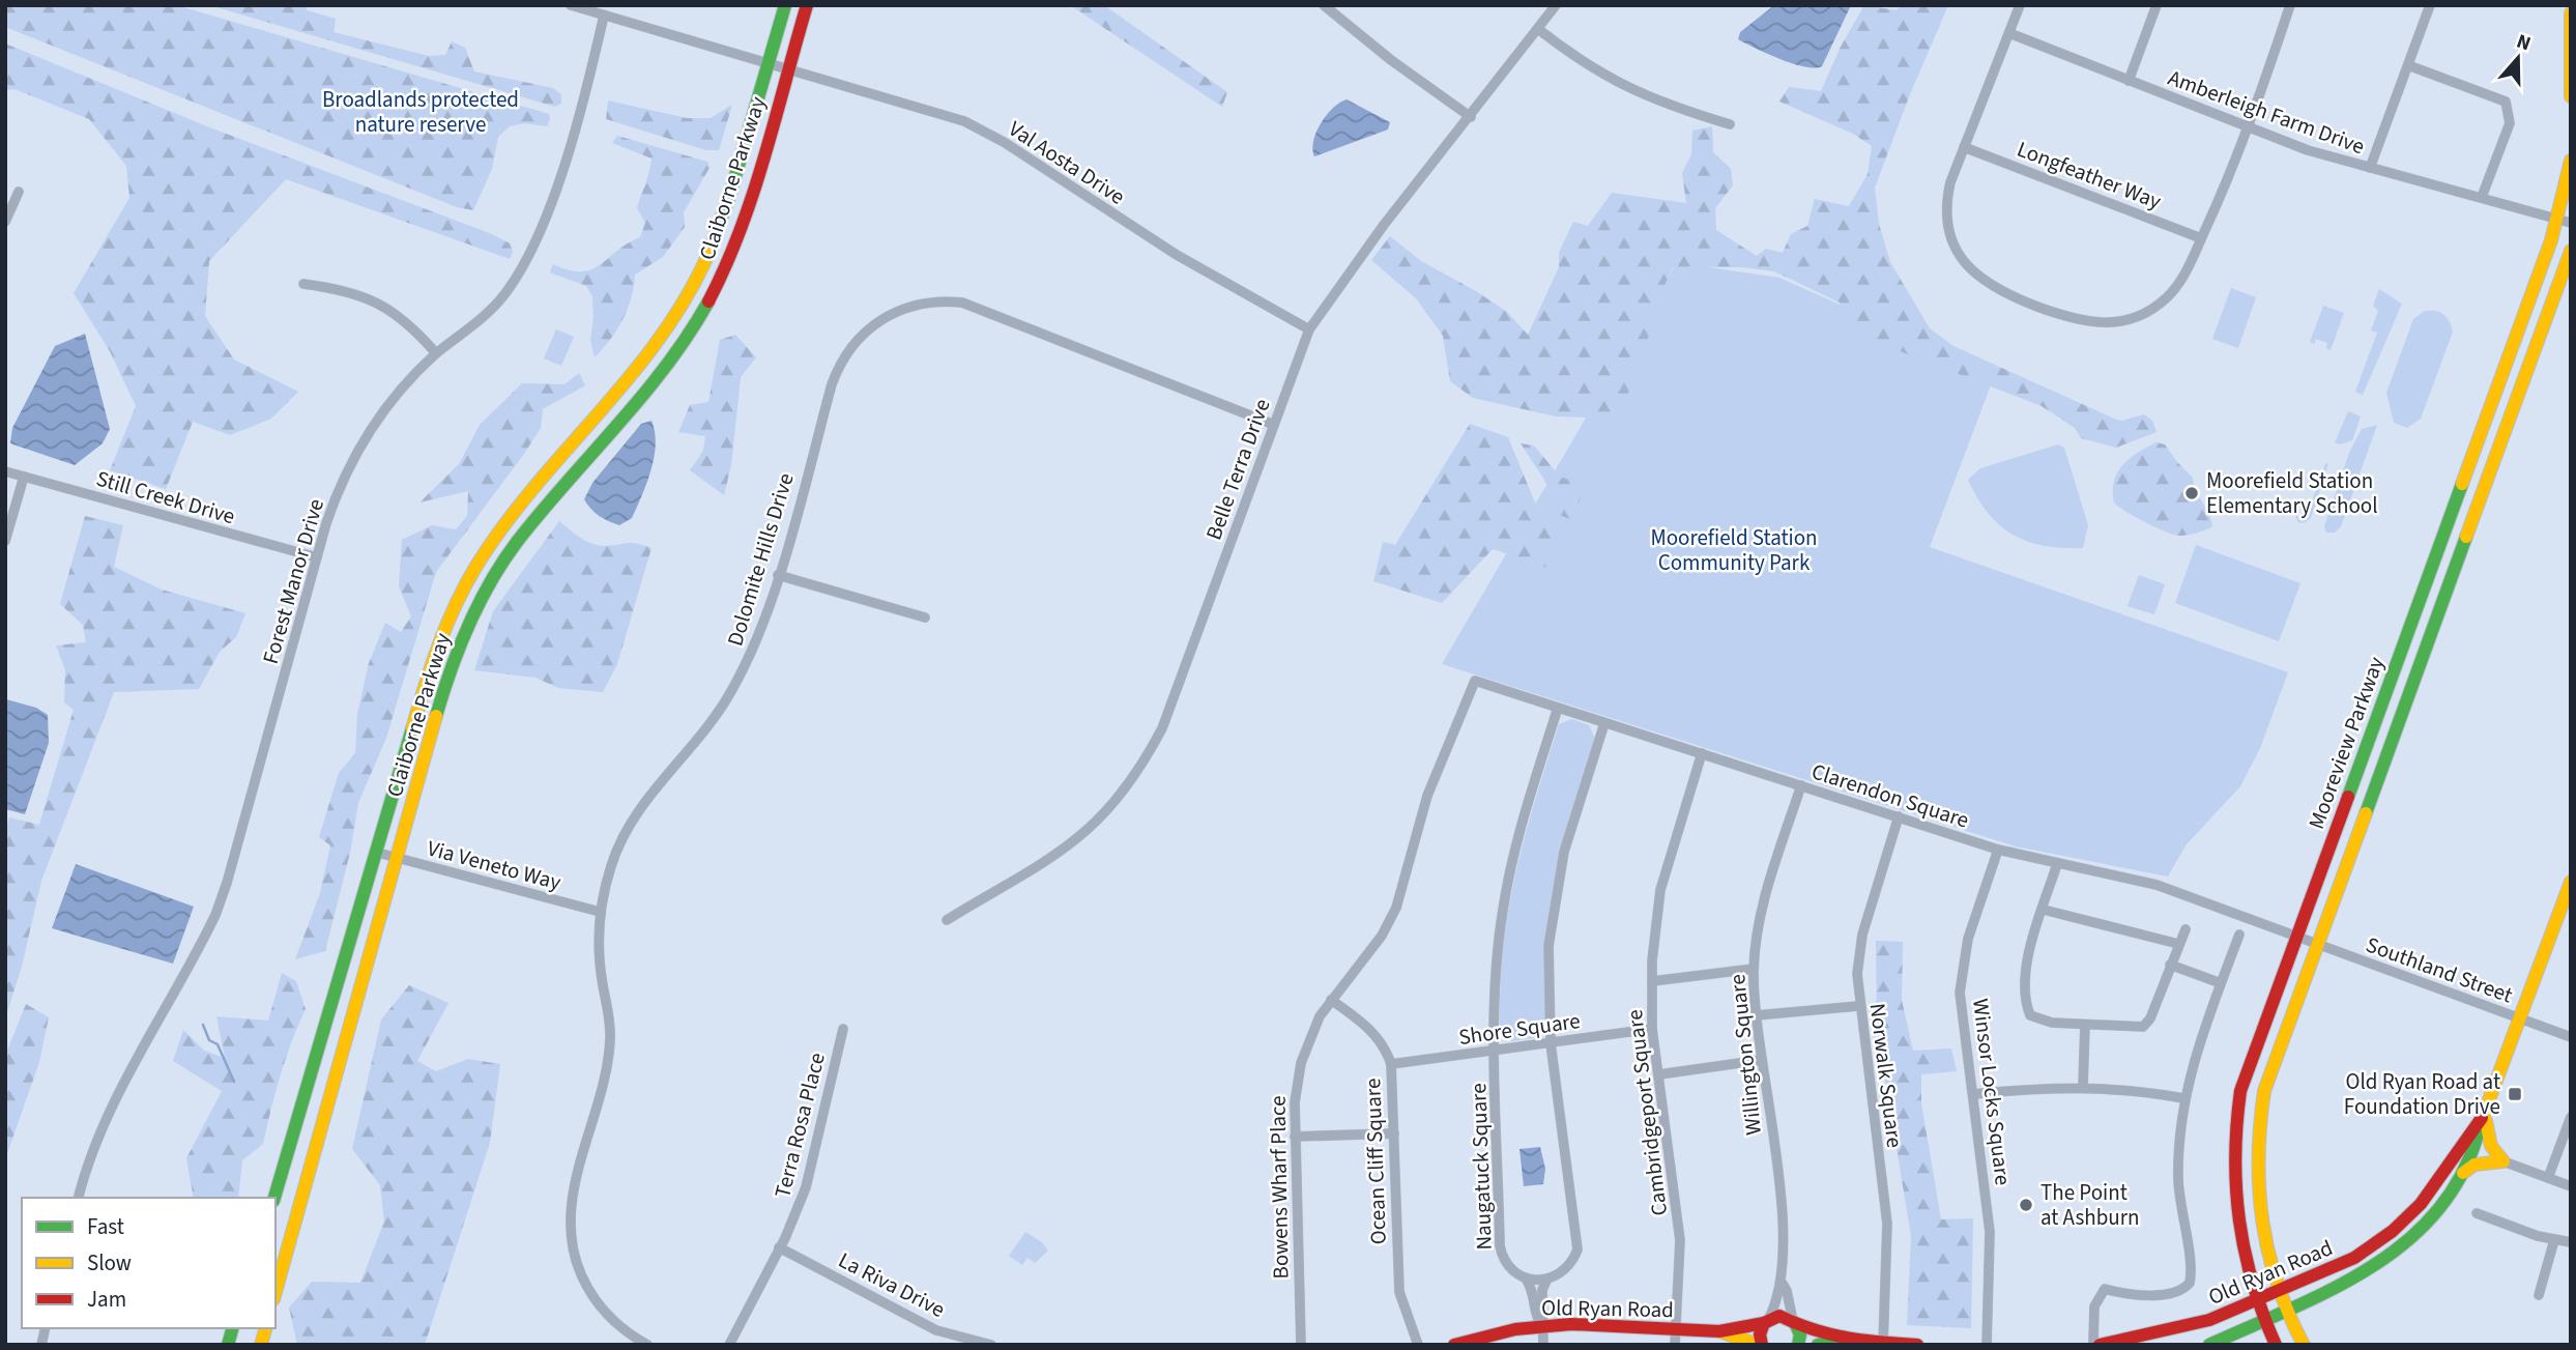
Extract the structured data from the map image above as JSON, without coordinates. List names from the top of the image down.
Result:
{
  "streets": {
    "main road": ["Claiborne Parkway", "Mooreview Parkway", "Old Ryan Road"],
    "street": [
      "Amberleigh Farm Drive",
      "Val Aosta Drive",
      "Longfeather Way",
      "Belle Terra Drive",
      "Still Creek Drive",
      "Dolomite Hills Drive",
      "Forest Manor Drive",
      "Clarendon Square",
      "Via Veneto Way",
      "Southland Street",
      "Shore Square",
      "Willington Square",
      "Norwalk Square",
      "Winsor Locks Square",
      "Cambridgeport Square",
      "Terra Rosa Place",
      "Ocean Cliff Square",
      "Naugatuck Square",
      "Bowens Wharf Place",
      "La Riva Drive"
    ]
  },
  "crossings": [
    ["Amberleigh Farm Drive", "Mooreview Parkway"],
    ["Val Aosta Drive", "Claiborne Parkway"],
    ["Val Aosta Drive", "Belle Terra Drive"],
    ["Val Aosta Drive", "Forest Manor Drive"],
    ["Claiborne Parkway", "Via Veneto Way"],
    ["Belle Terra Drive", "Dolomite Hills Drive"],
    ["Still Creek Drive", "Forest Manor Drive"],
    ["Dolomite Hills Drive", "Via Veneto Way"],
    ["Mooreview Parkway", "Clarendon Square"],
    ["Mooreview Parkway", "Southland Street"],
    ["Mooreview Parkway", "Old Ryan Road"],
    ["Clarendon Square", "Southland Street"],
    ["Clarendon Square", "Willington Square"],
    ["Clarendon Square", "Norwalk Square"],
    ["Clarendon Square", "Winsor Locks Square"],
    ["Clarendon Square", "Cambridgeport Square"],
    ["Clarendon Square", "Naugatuck Square"],
    ["Clarendon Square", "Bowens Wharf Place"],
    ["Southland Street", "Old Ryan Road"],
    ["Shore Square", "Cambridgeport Square"],
    ["Shore Square", "Ocean Cliff Square"],
    ["Shore Square", "Naugatuck Square"],
    ["Willington Square", "Old Ryan Road"],
    ["Norwalk Square", "Old Ryan Road"],
    ["Cambridgeport Square", "Old Ryan Road"],
    ["Terra Rosa Place", "La Riva Drive"],
    ["Ocean Cliff Square", "Bowens Wharf Place"]
  ],
  "parks": ["Broadlands protected nature reserve", "Moorefield Station Community Park"],
  "places": {
    "other": ["Moorefield Station Elementary School", "The Point at Ashburn"],
    "transit": ["Old Ryan Road at Foundation Drive"]
  },
  "legend": ["Fast", "Slow", "Jam"],
  "north": "top"
}
